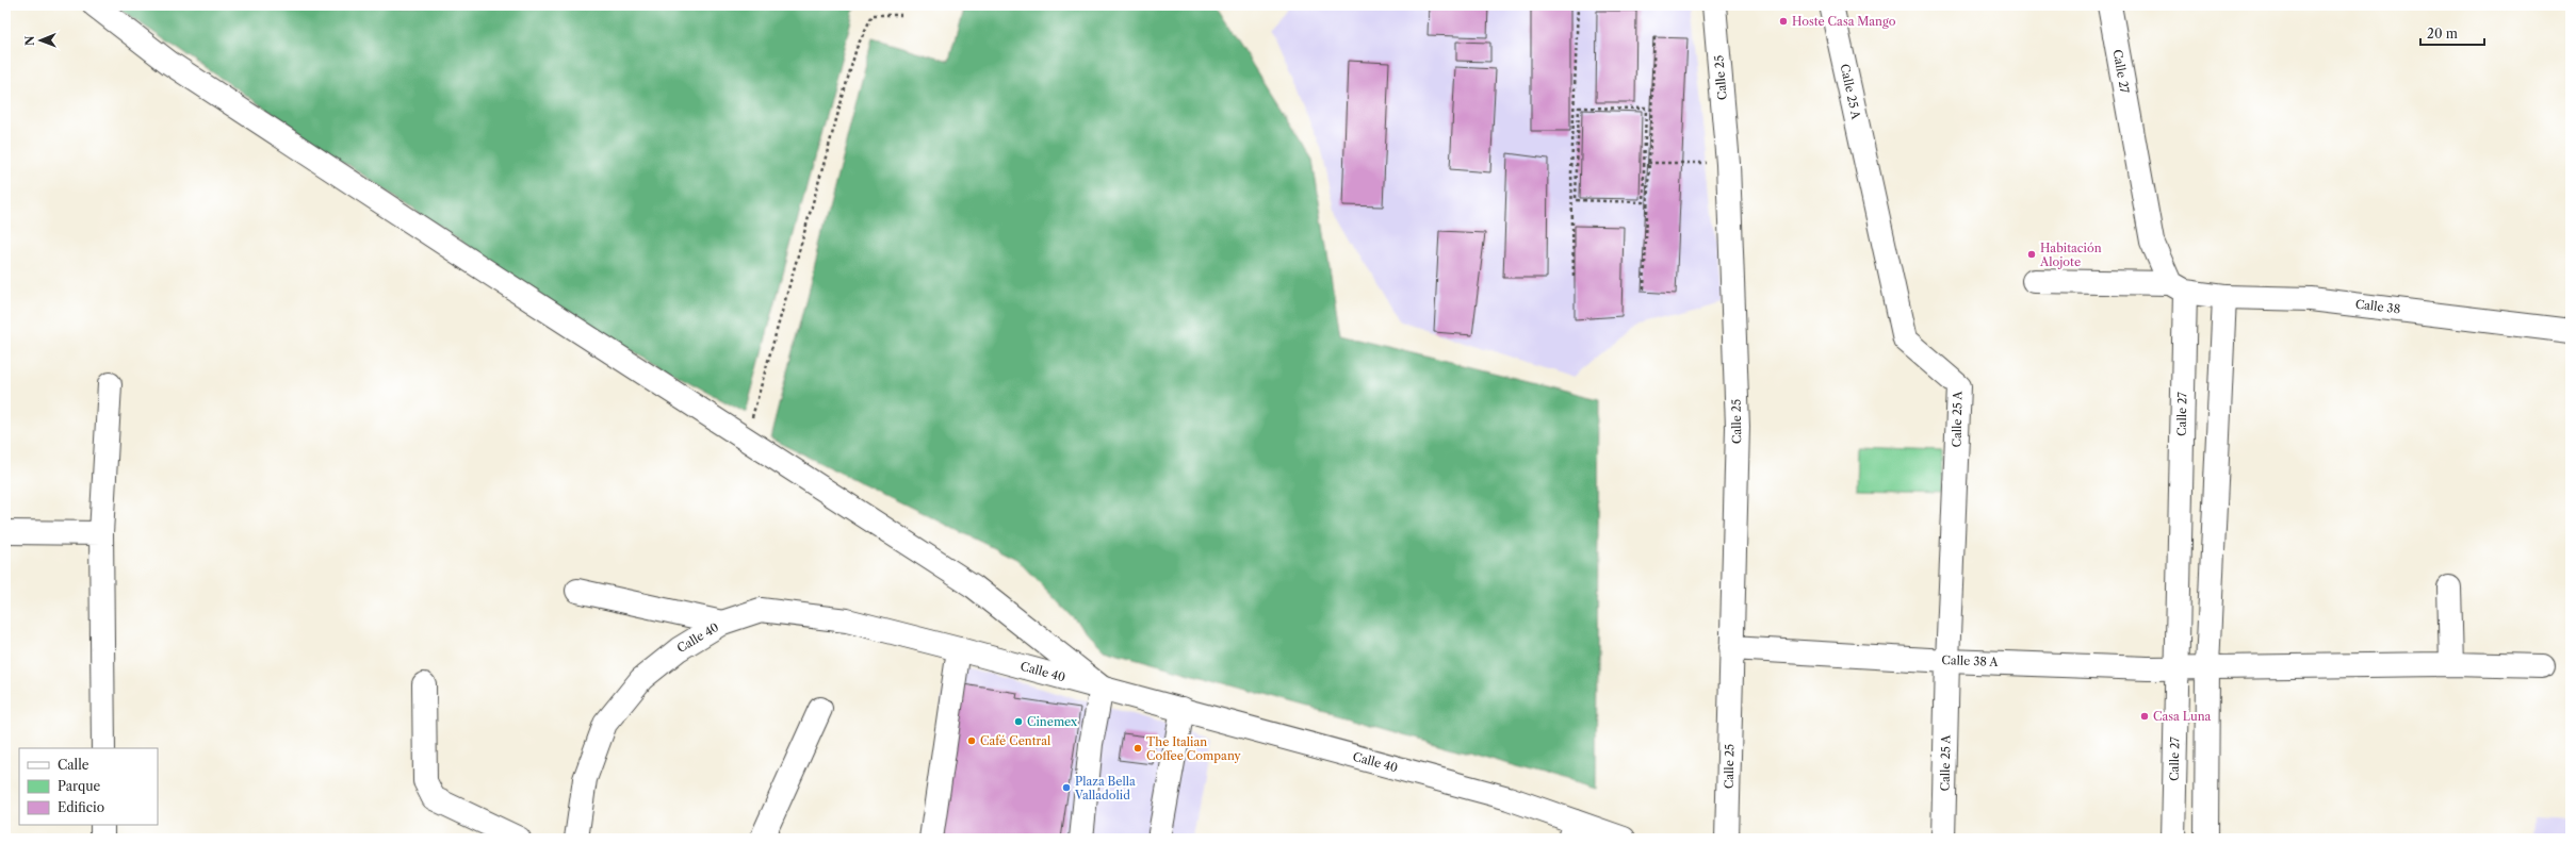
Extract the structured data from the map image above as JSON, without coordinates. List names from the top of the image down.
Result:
{
  "streets": {
    "street": [
      "Calle 27",
      "Calle 25",
      "Calle 25 A",
      "Calle 38",
      "Calle 40",
      "Calle 38 A"
    ]
  },
  "crossings": [
    ["Calle 27", "Calle 38"],
    ["Calle 27", "Calle 38 A"],
    ["Calle 25", "Calle 38 A"],
    ["Calle 25 A", "Calle 38 A"]
  ],
  "places": [
    "Hoste Casa Mango",
    "Habitación Alojote",
    "Casa Luna",
    "Cinemex",
    "Café Central",
    "The Italian Coffee Company",
    "Plaza Bella Valladolid"
  ],
  "legend": ["Calle", "Parque", "Edificio"],
  "scale_bar": "20 m",
  "north": "left"
}
